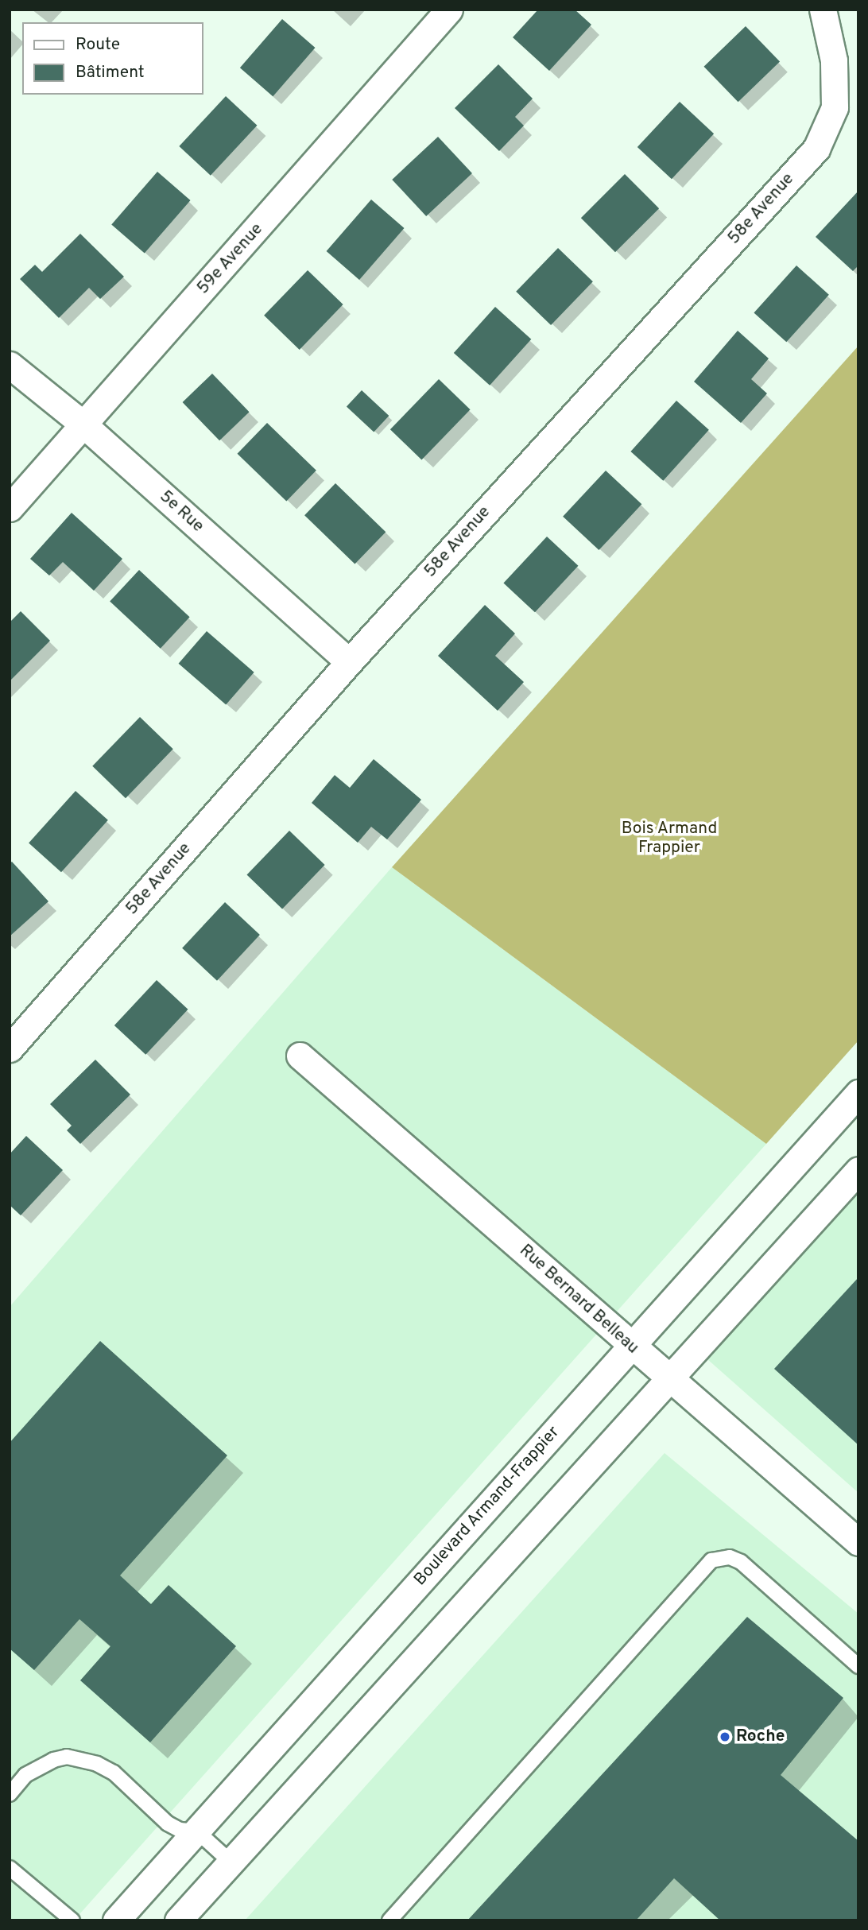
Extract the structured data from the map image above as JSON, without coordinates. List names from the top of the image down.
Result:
{
  "streets": {
    "street": [
      "58e Avenue",
      "59e Avenue",
      "5e Rue",
      "Rue Bernard Belleau",
      "Boulevard Armand-Frappier"
    ]
  },
  "crossings": [
    ["58e Avenue", "5e Rue"],
    ["59e Avenue", "5e Rue"],
    ["Rue Bernard Belleau", "Boulevard Armand-Frappier"]
  ],
  "parks": ["Bois Armand Frappier"],
  "places": ["Roche"],
  "legend": ["Route", "Bâtiment"]
}
